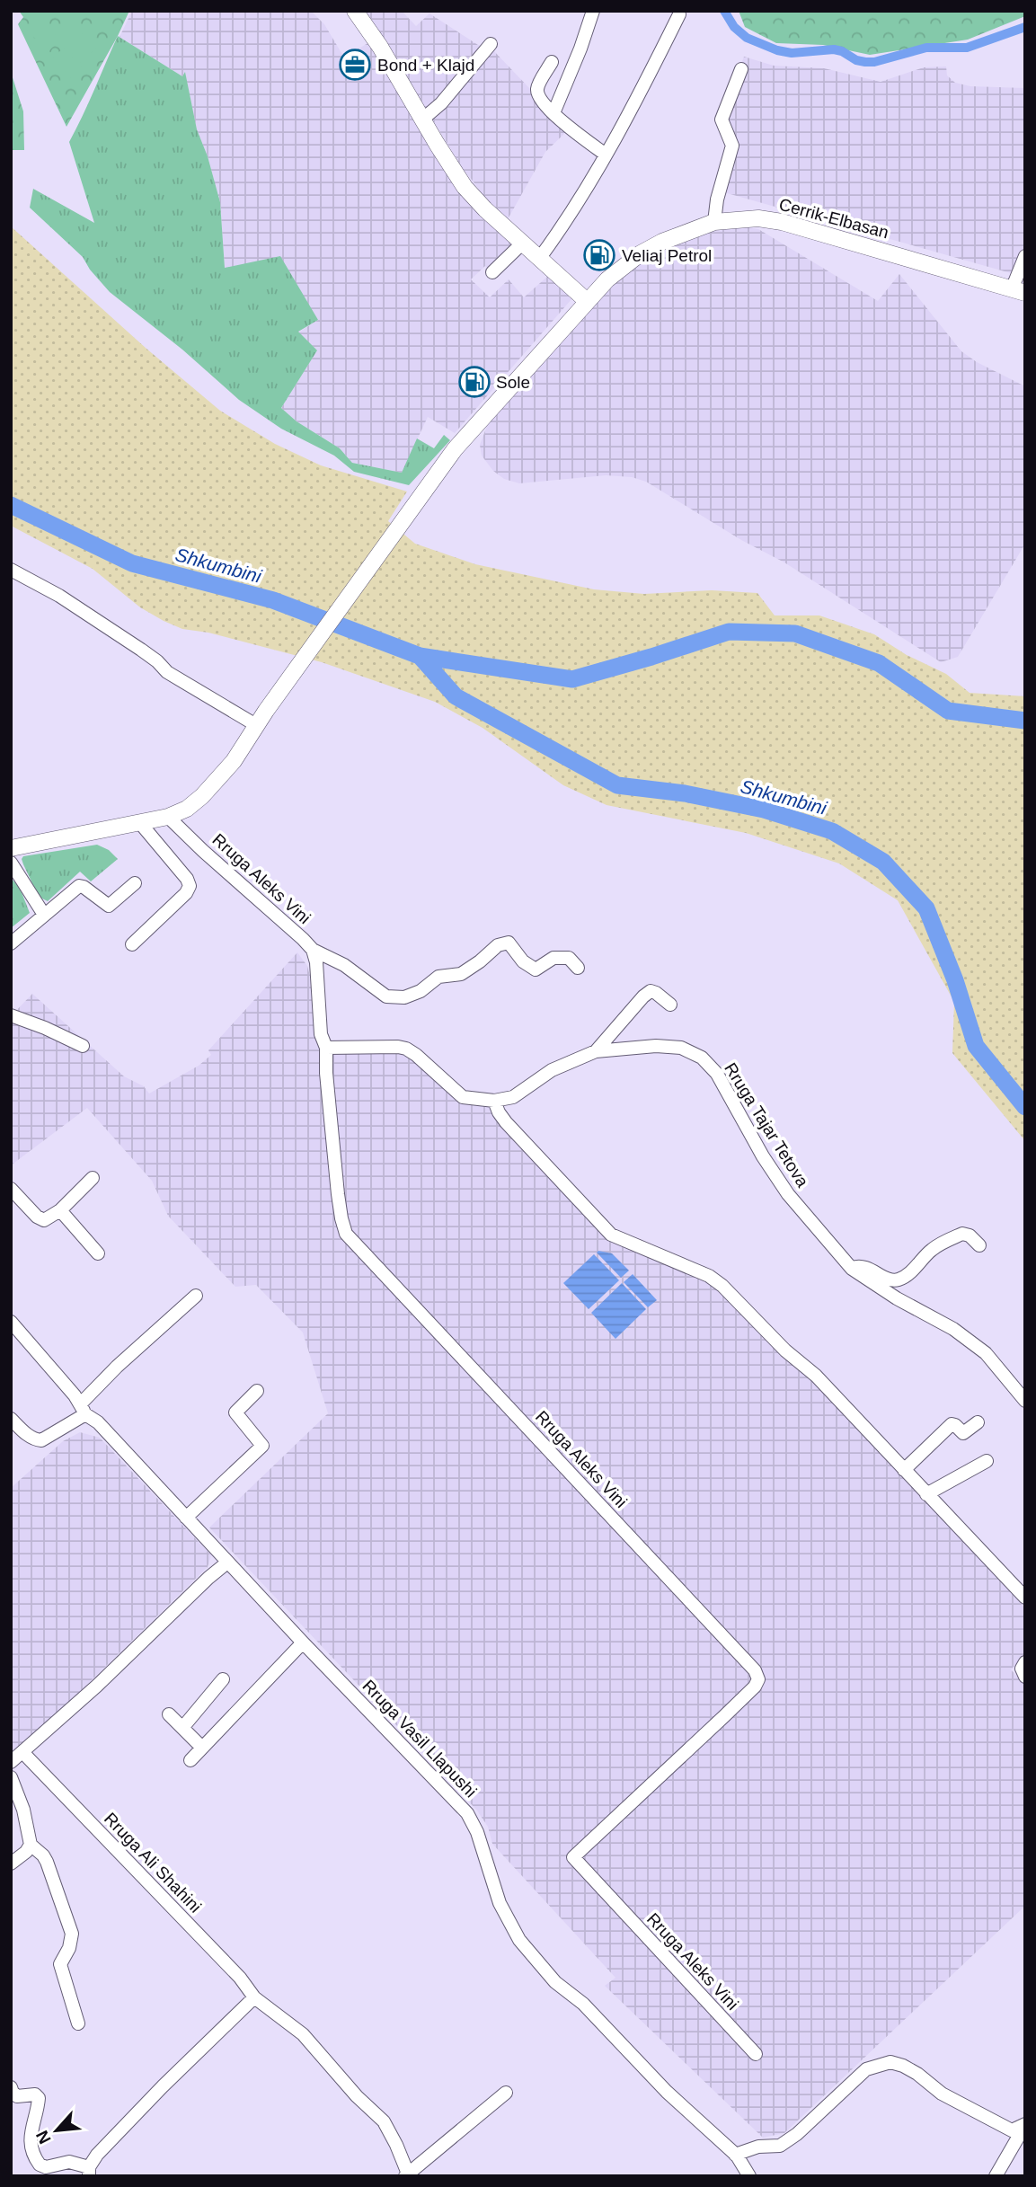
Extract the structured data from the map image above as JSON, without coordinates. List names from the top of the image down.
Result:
{
  "streets": {
    "main road": ["Cerrik-Elbasan"],
    "street": [
      "Rruga Aleks Vini",
      "Rruga Tajar Tetova",
      "Rruga Vasil Llapushi",
      "Rruga Ali Shahini"
    ]
  },
  "crossings": [
    ["Rruga Aleks Vini", "Rruga Tajar Tetova"]
  ],
  "water": ["Shkumbini"],
  "places": {
    "office": ["Bond + Klajd"],
    "fuel station": ["Veliaj Petrol", "Sole"]
  },
  "north": "bottom left"
}
